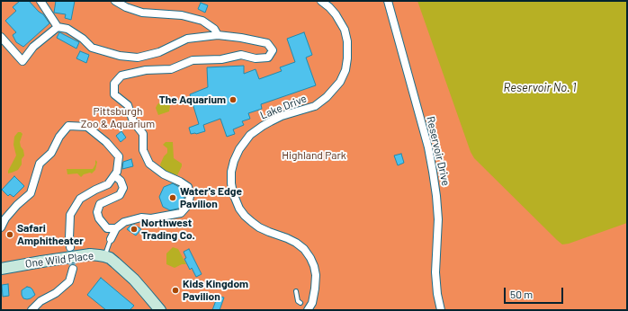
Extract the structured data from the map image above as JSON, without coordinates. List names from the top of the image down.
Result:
{
  "streets": {
    "main road": ["One Wild Place"],
    "street": ["Lake Drive", "Reservoir Drive"]
  },
  "water": ["Reservoir No. 1"],
  "parks": ["Pittsburgh Zoo & Aquarium", "Highland Park"],
  "places": [
    "The Aquarium",
    "Water's Edge Pavilion",
    "Northwest Trading Co.",
    "Safari Amphitheater",
    "Kids Kingdom Pavilion"
  ],
  "scale_bar": "50 m"
}
